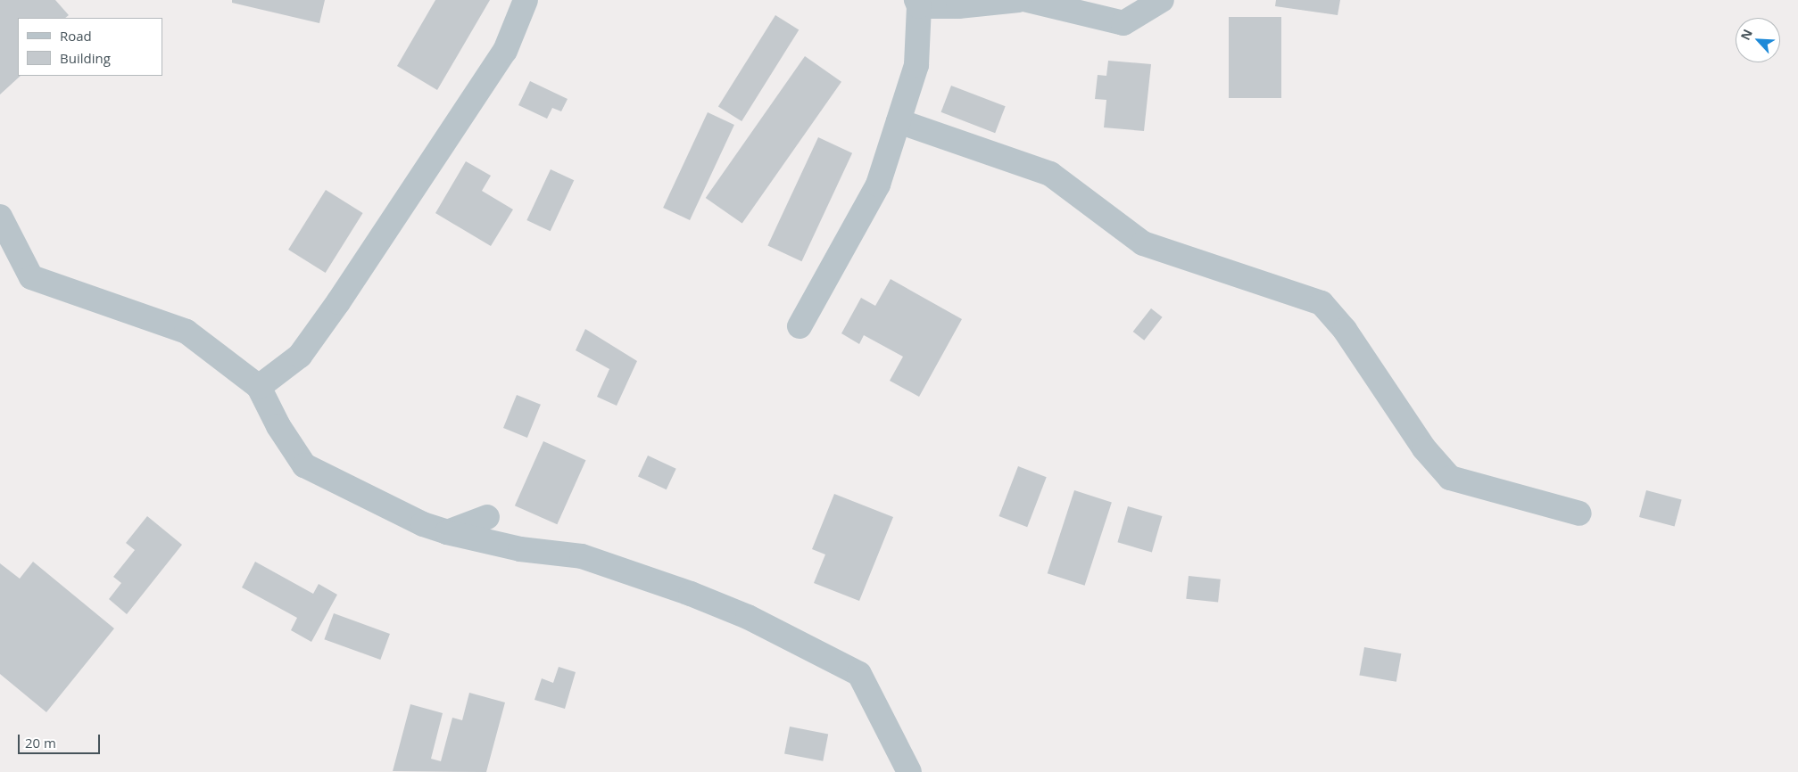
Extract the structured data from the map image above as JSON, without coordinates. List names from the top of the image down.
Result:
{
  "legend": ["Road", "Building"],
  "scale_bar": "20 m",
  "north": "top left"
}
